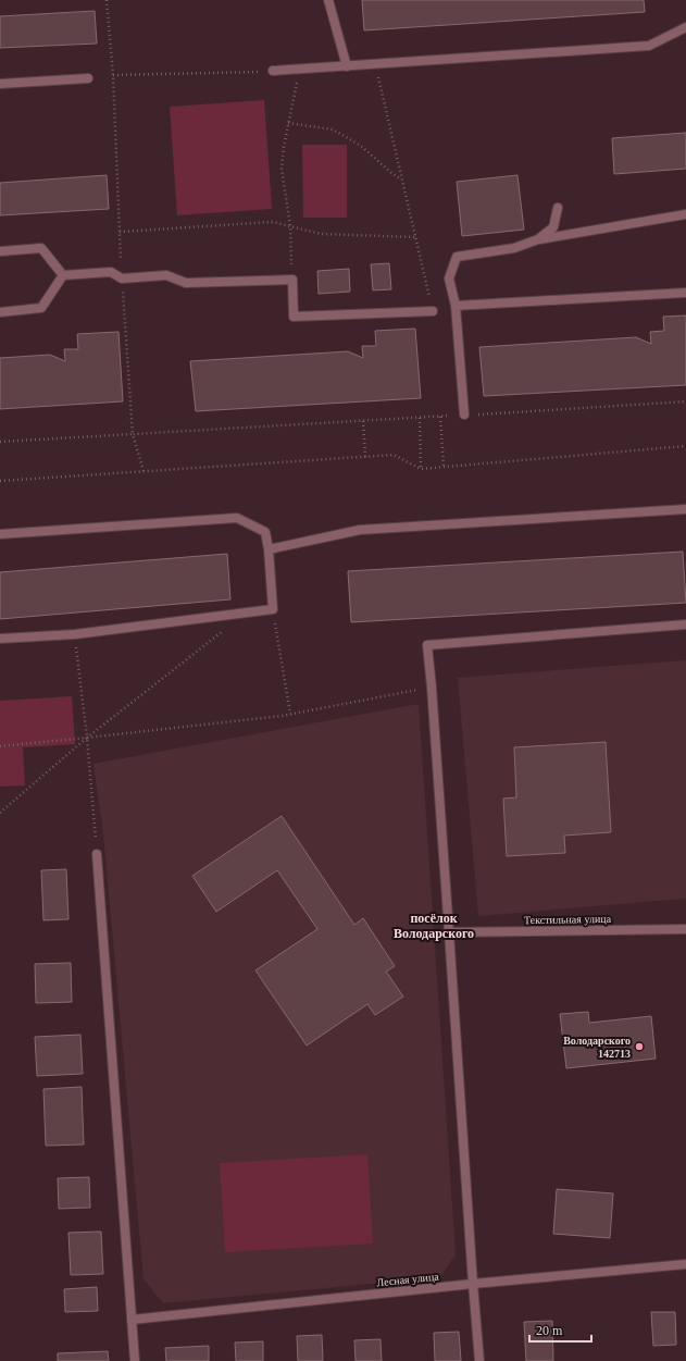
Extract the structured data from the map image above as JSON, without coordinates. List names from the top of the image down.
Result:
{
  "streets": {
    "street": ["Текстильная улица", "Лесная улица"]
  },
  "districts": ["посёлок Володарского"],
  "places": ["Володарского 142713"],
  "scale_bar": "20 m"
}
